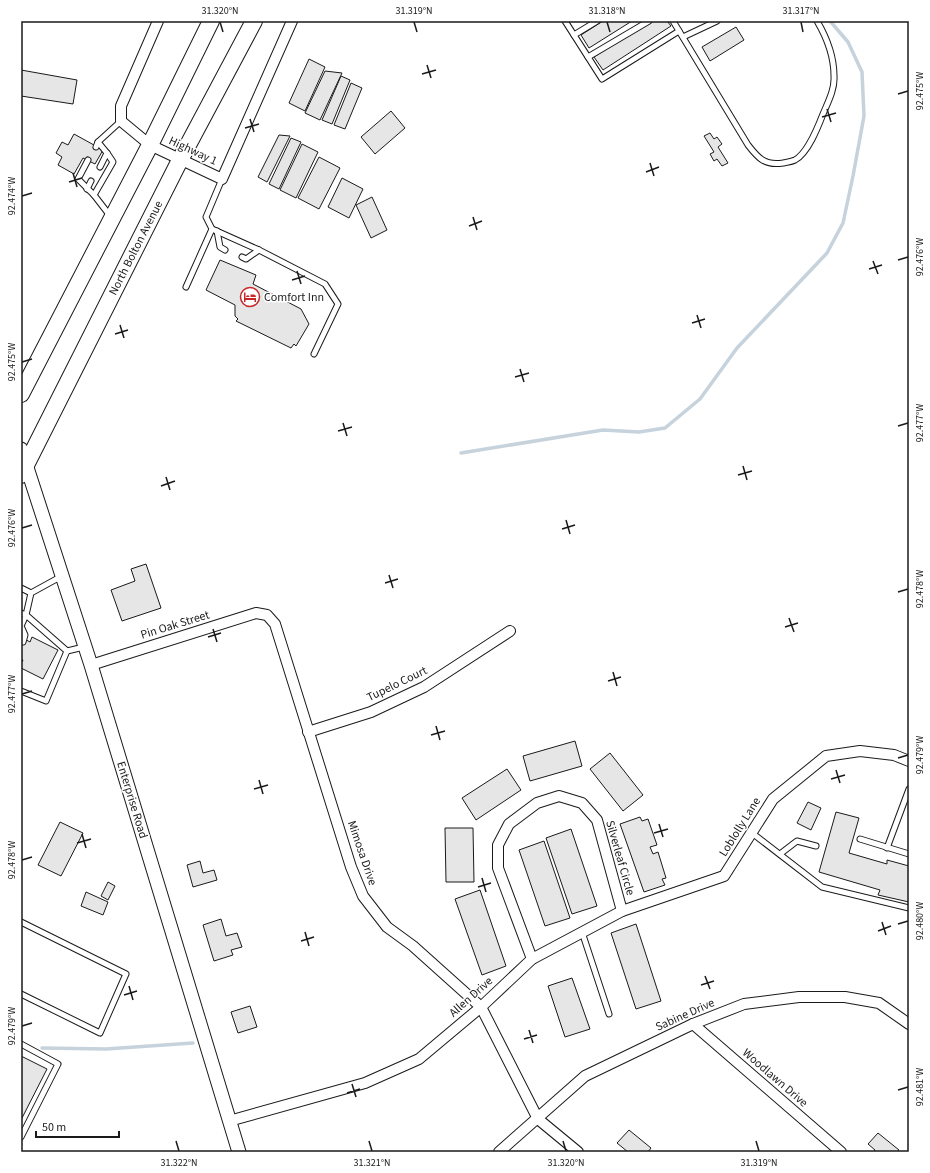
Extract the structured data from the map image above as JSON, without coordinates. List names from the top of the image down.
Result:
{
  "streets": {
    "main road": ["North Bolton Avenue"],
    "street": [
      "Highway 1",
      "Pin Oak Street",
      "Tupelo Court",
      "Enterprise Road",
      "Loblolly Lane",
      "Mimosa Drive",
      "Silverleaf Circle",
      "Allen Drive",
      "Sabine Drive",
      "Woodlawn Drive"
    ]
  },
  "crossings": [
    ["Highway 1", "North Bolton Avenue"],
    ["North Bolton Avenue", "Enterprise Road"],
    ["Pin Oak Street", "Enterprise Road"],
    ["Pin Oak Street", "Mimosa Drive"],
    ["Tupelo Court", "Mimosa Drive"],
    ["Enterprise Road", "Allen Drive"],
    ["Loblolly Lane", "Allen Drive"],
    ["Mimosa Drive", "Allen Drive"],
    ["Mimosa Drive", "Sabine Drive"],
    ["Silverleaf Circle", "Allen Drive"],
    ["Sabine Drive", "Woodlawn Drive"]
  ],
  "places": {
    "hotel": ["Comfort Inn"]
  },
  "scale_bar": "50 m",
  "coordinates": [
    "31.320°N",
    "31.319°N",
    "31.318°N",
    "31.317°N",
    "92.475°W",
    "92.474°W",
    "92.476°W",
    "92.477°W",
    "92.478°W",
    "92.479°W",
    "92.480°W",
    "92.481°W",
    "31.322°N",
    "31.321°N"
  ]
}
